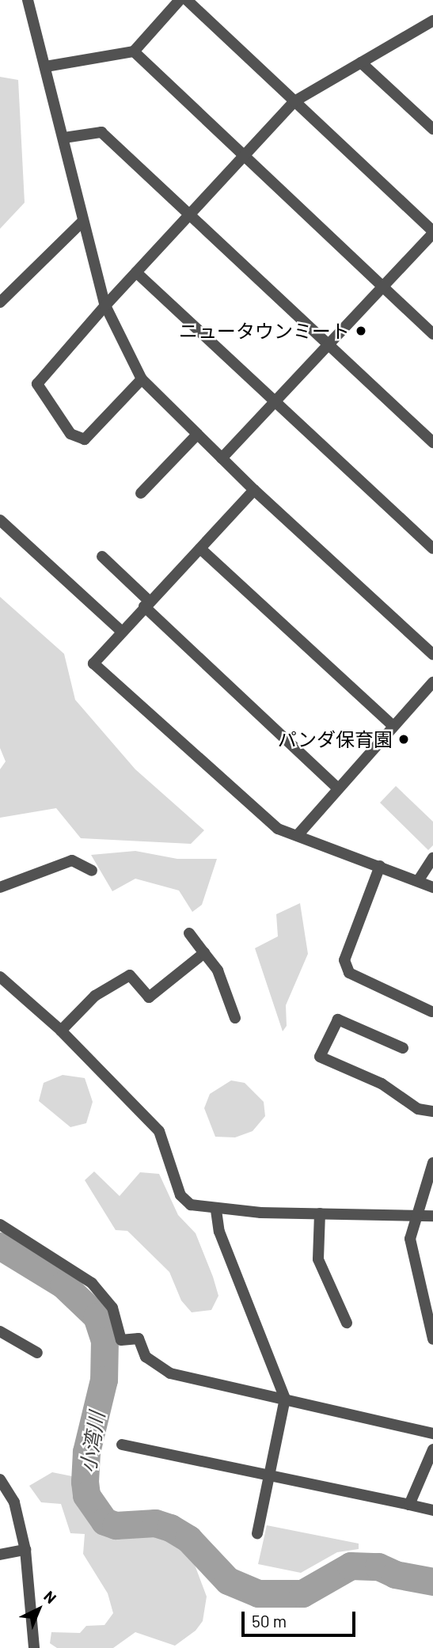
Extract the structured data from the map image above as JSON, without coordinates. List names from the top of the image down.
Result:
{
  "water": ["小湾川"],
  "places": ["ニュータウンミート", "パンダ保育園"],
  "scale_bar": "50 m",
  "north": "top right"
}
